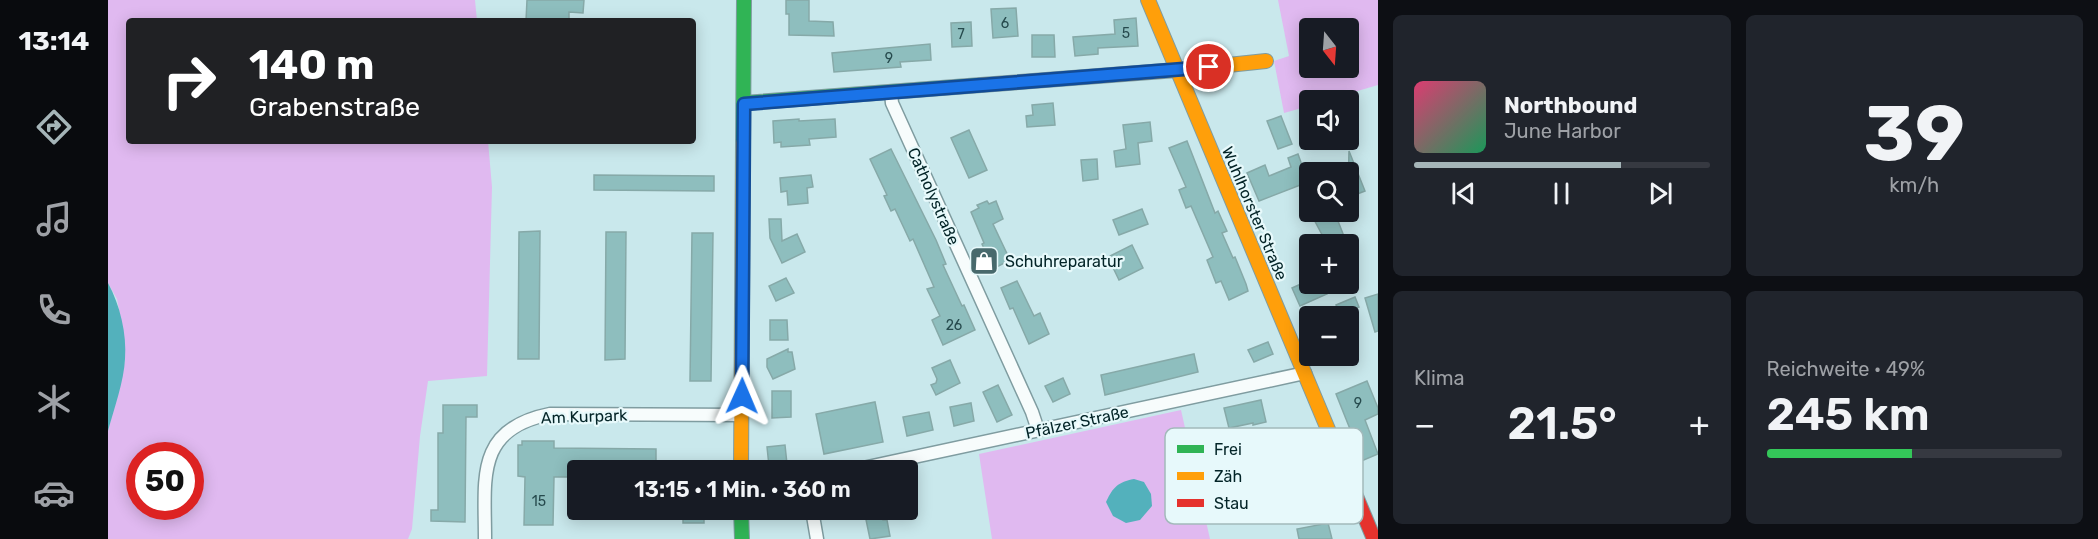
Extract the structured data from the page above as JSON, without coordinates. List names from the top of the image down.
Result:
{
  "streets": {
    "street": [
      "Catholystraße",
      "Wuhlhorster Straße",
      "Am Kurpark",
      "Pfälzer Straße"
    ]
  },
  "crossings": [
    ["Catholystraße", "Pfälzer Straße"],
    ["Wuhlhorster Straße", "Pfälzer Straße"]
  ],
  "places": {
    "shop": ["Schuhreparatur"]
  },
  "house_numbers": [
    "6",
    "5",
    "7",
    "9",
    "26",
    "9",
    "15"
  ],
  "legend": ["Frei", "Zäh", "Stau"],
  "north": "bottom",
  "page": {
    "tabs": "13:14",
    "tile": [
      ["39", "km/h"],
      "Klima",
      ["Reichweite · 49%", "245 km"]
    ],
    "map_buttons": ["+", "−"],
    "turn": ["140 m", "Grabenstraße"],
    "song": ["Northbound", "June Harbor"],
    "heat": ["−", "21.5°", "+"],
    "limit": "50",
    "trip": "13:15 · 1 Min. · 360 m"
  }
}
